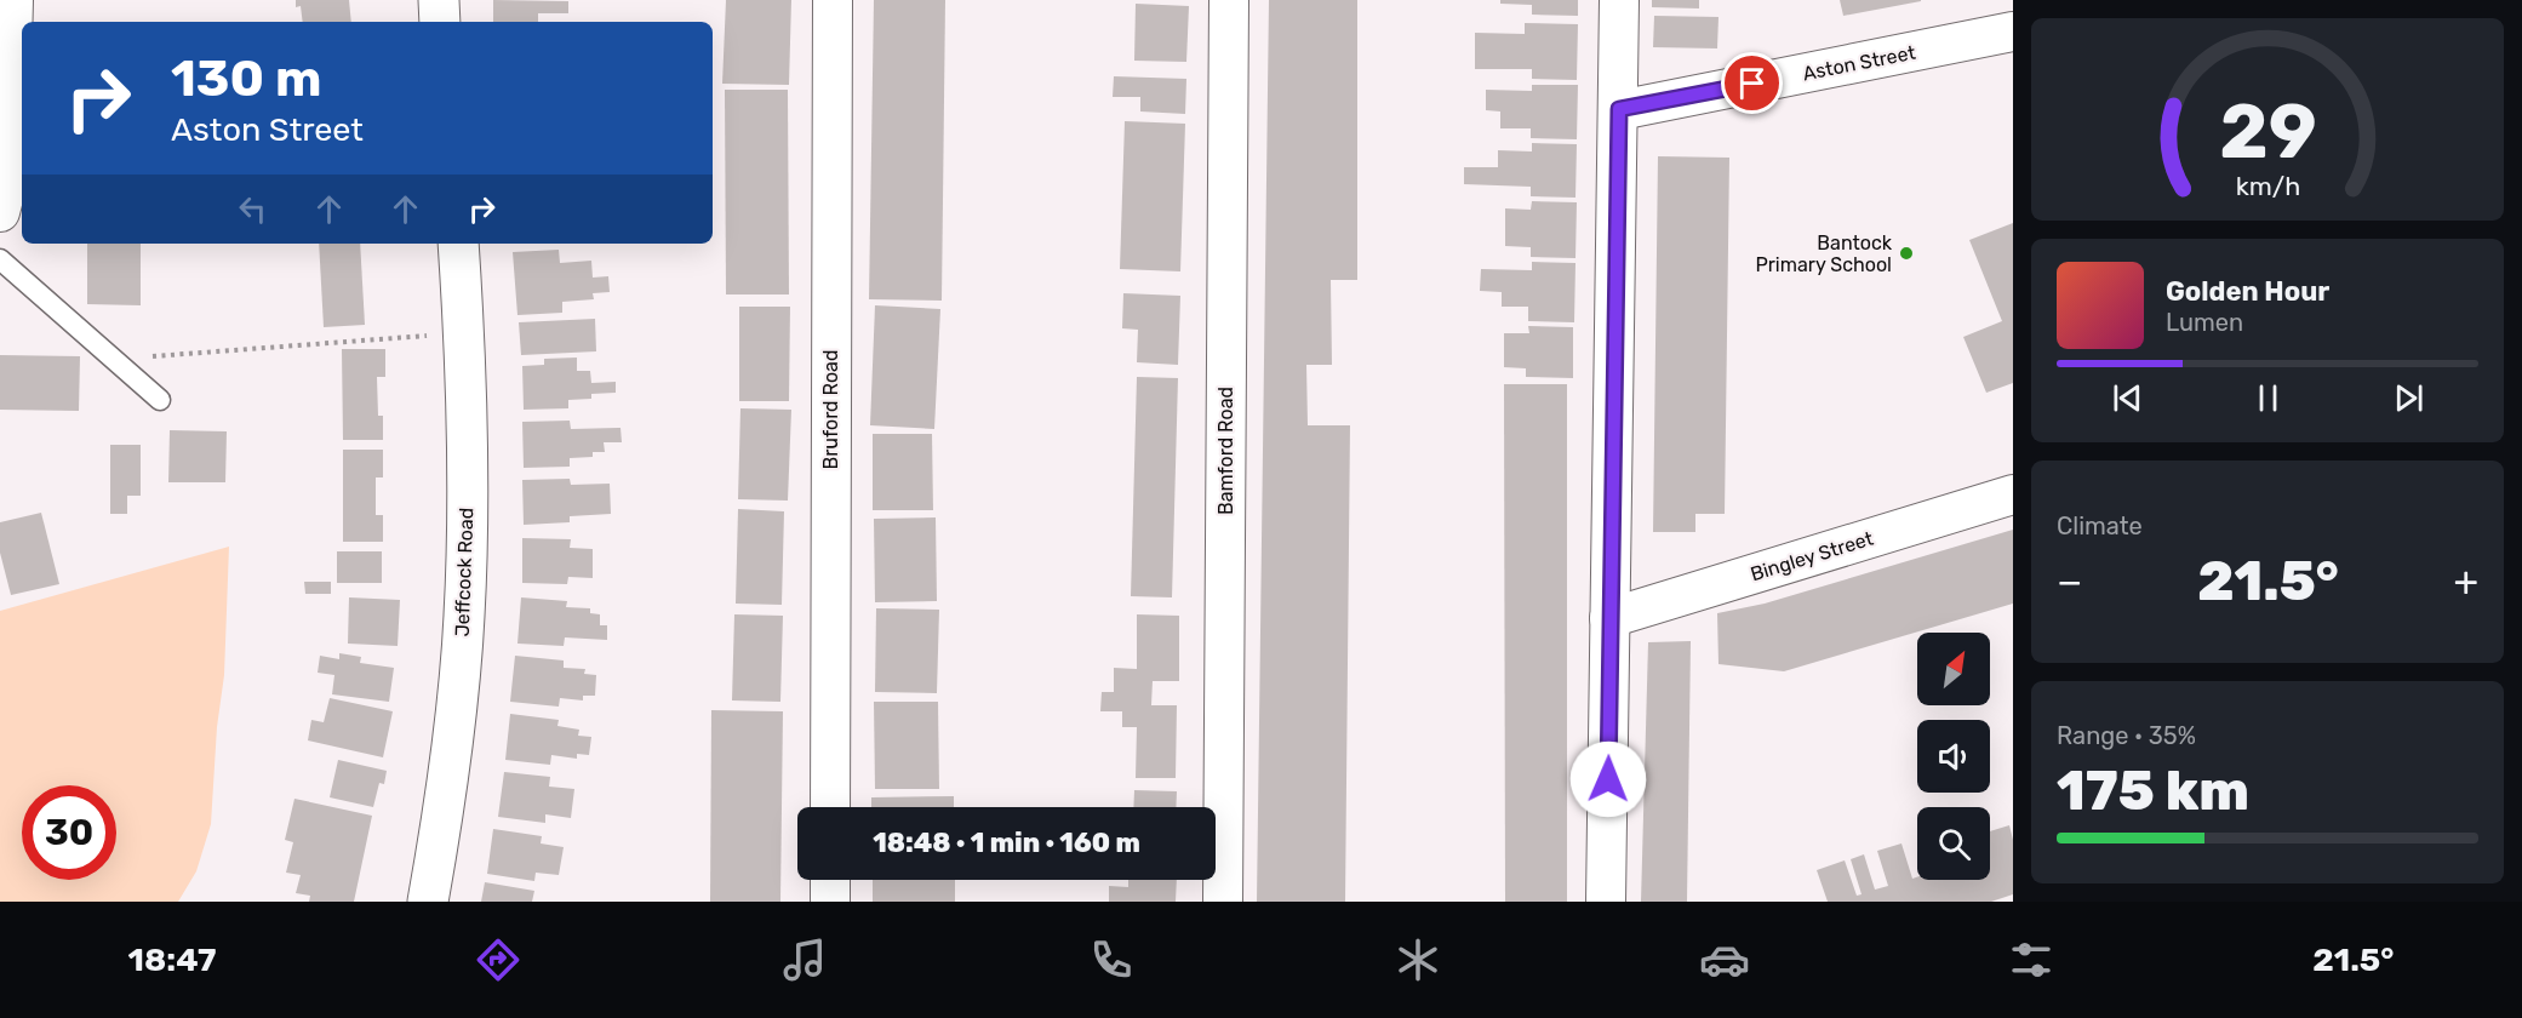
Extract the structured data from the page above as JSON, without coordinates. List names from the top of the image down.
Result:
{
  "streets": {
    "street": [
      "Aston Street",
      "Bruford Road",
      "Bamford Road",
      "Bingley Street",
      "Jeffcock Road"
    ]
  },
  "places": ["Bantock Primary School"],
  "north": "top right",
  "page": {
    "turn": ["130 m", "Aston Street"],
    "song": ["Golden Hour", "Lumen"],
    "tile": [
      "Climate",
      ["Range · 35%", "175 km"]
    ],
    "heat": ["−", "21.5°", "+"],
    "limit": "30",
    "trip": "18:48 · 1 min · 160 m",
    "tabs": ["18:47", "21.5°"],
    "gauge": ["29", "km/h"]
  }
}
